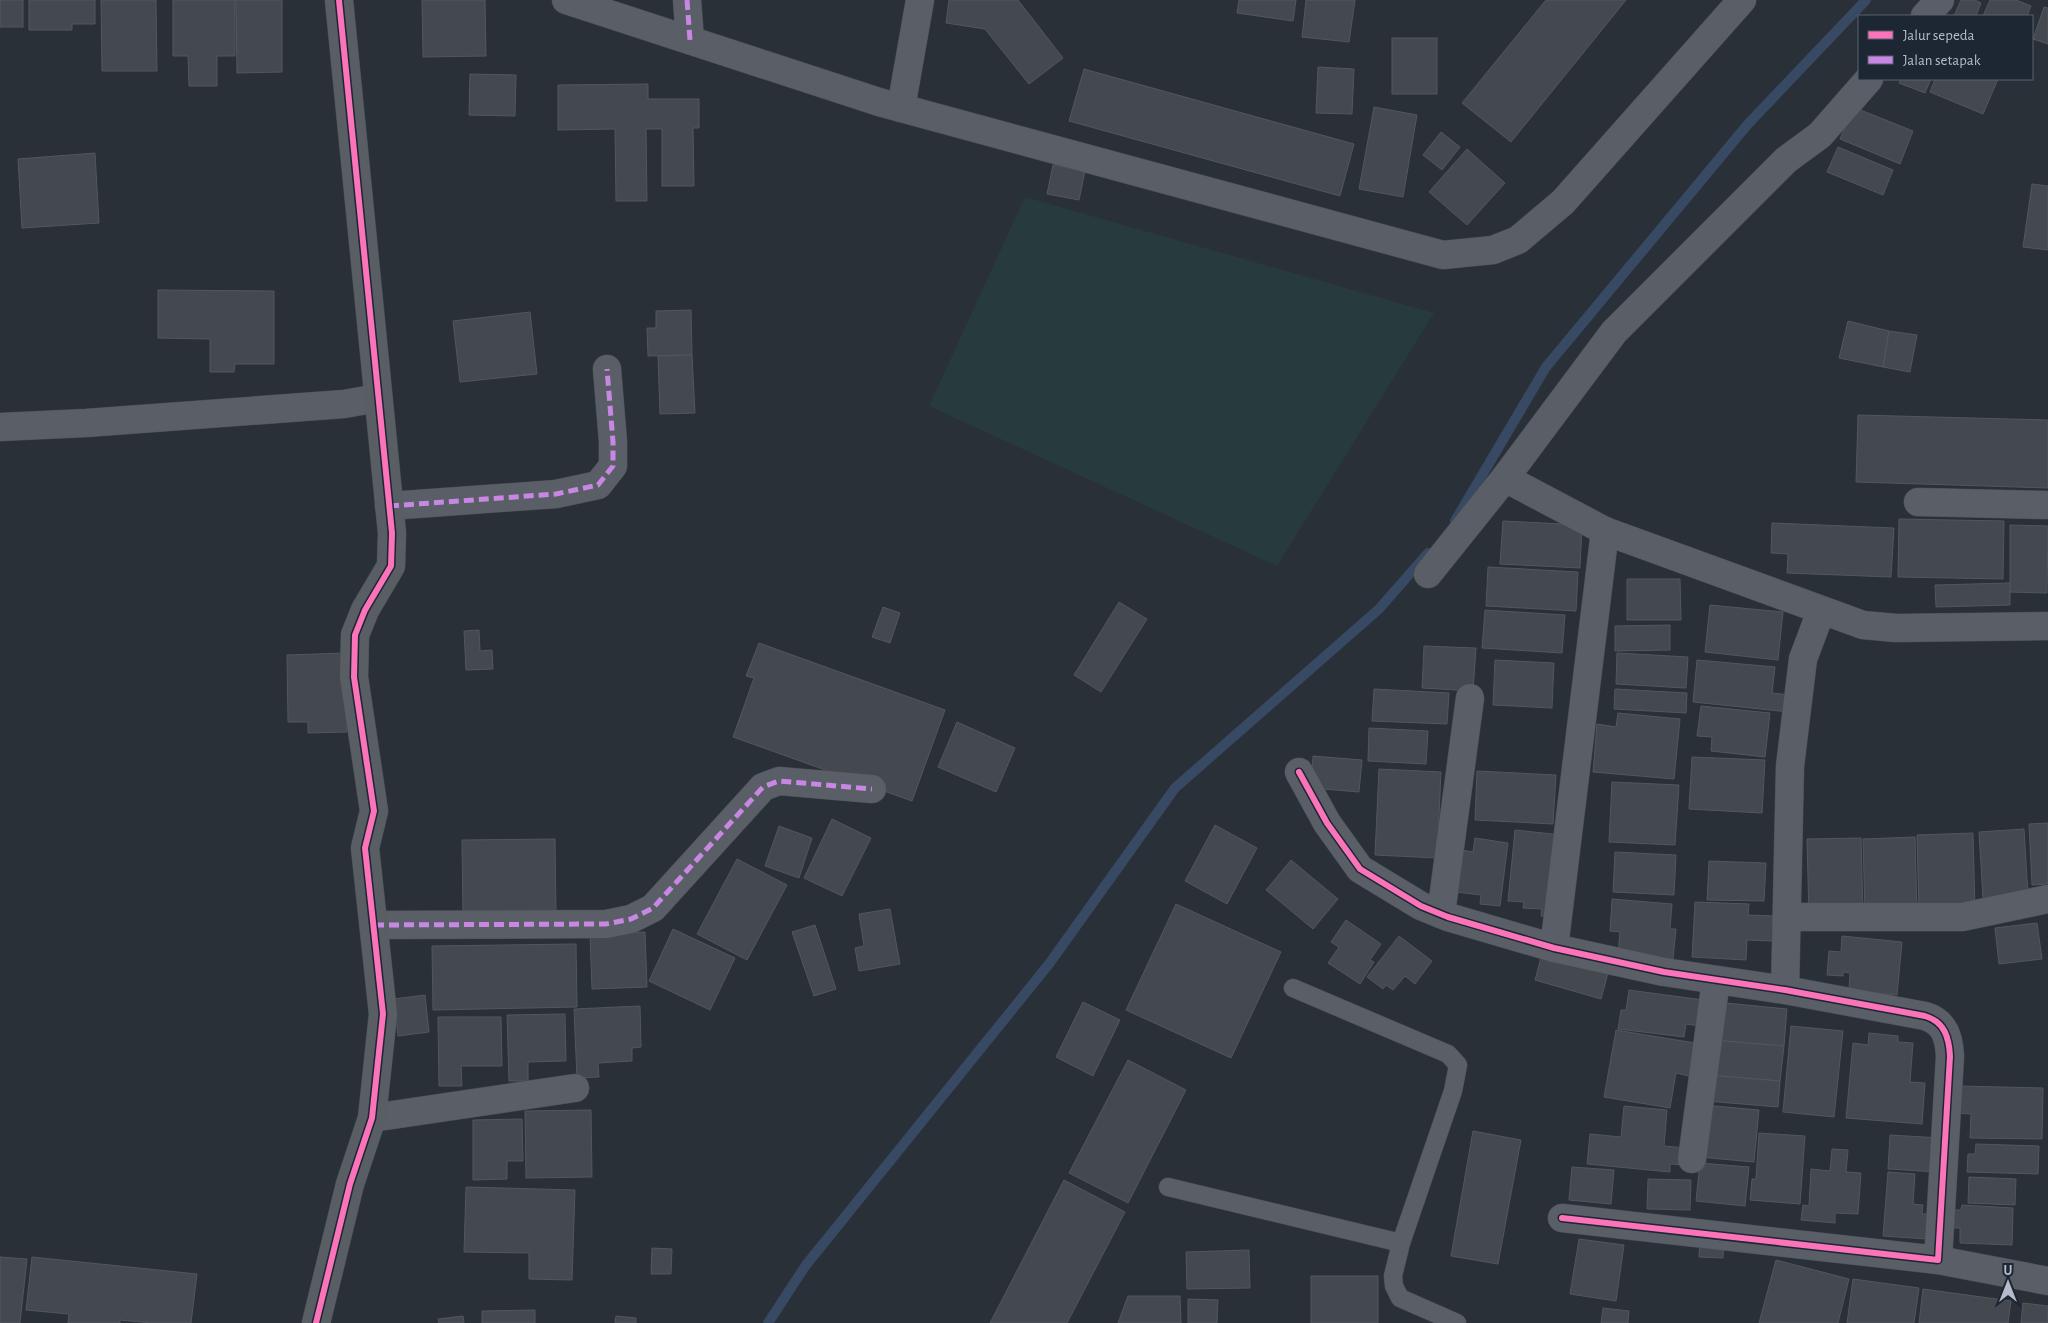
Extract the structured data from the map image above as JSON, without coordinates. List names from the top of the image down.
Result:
{
  "legend": ["Jalur sepeda", "Jalan setapak"],
  "north": "top"
}
